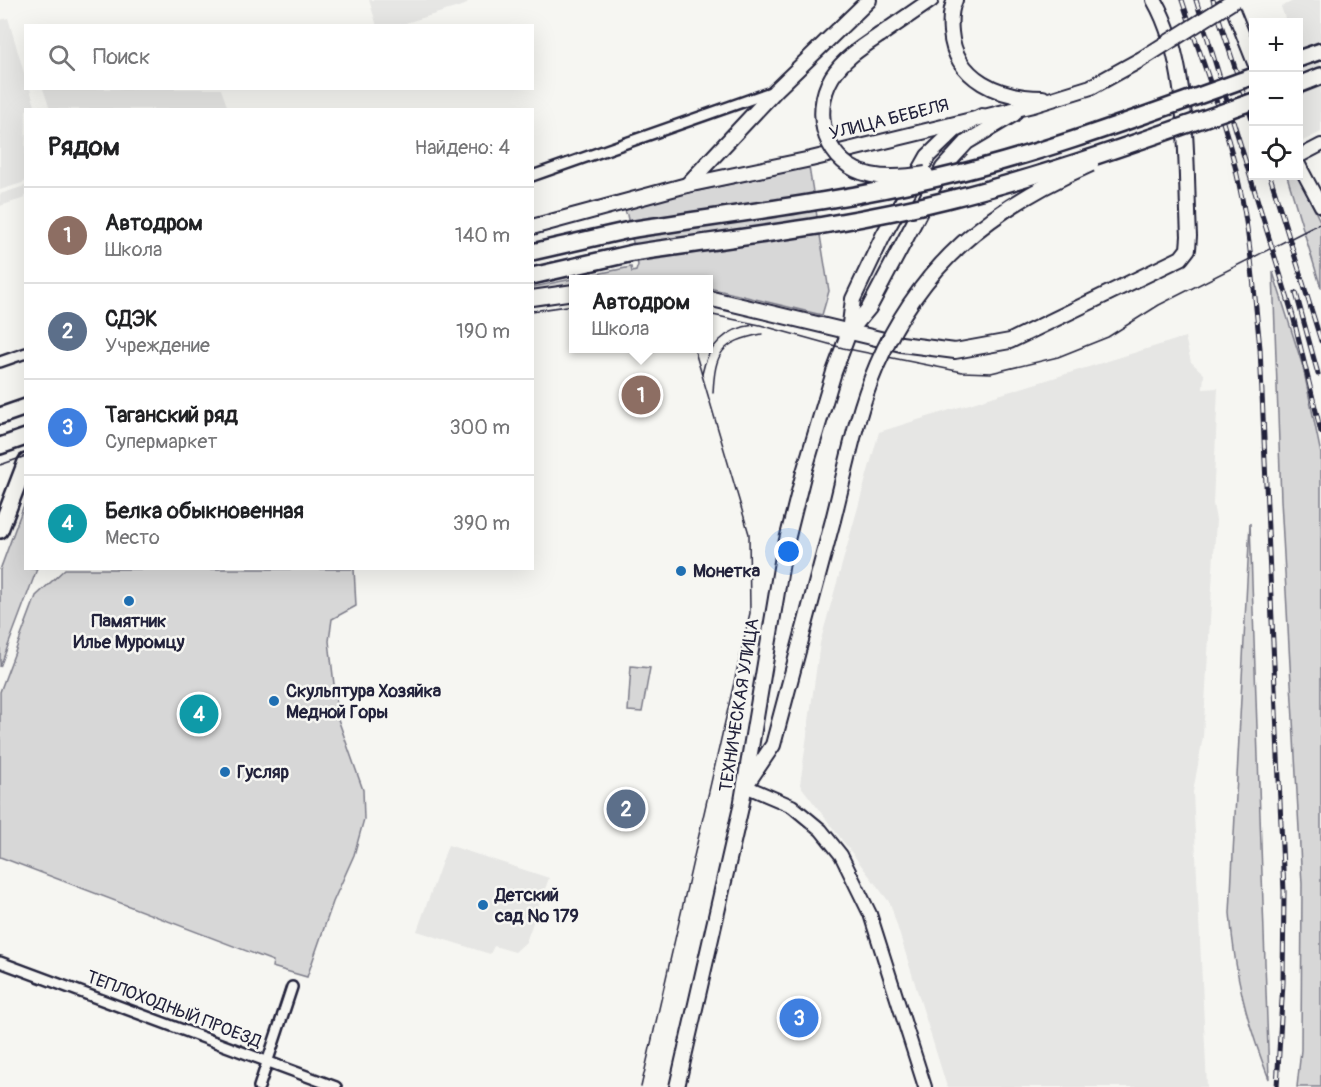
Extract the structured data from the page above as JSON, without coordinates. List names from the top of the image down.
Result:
{
  "streets": {
    "main road": ["УЛИЦА БЕБЕЛЯ", "ТЕХНИЧЕСКАЯ УЛИЦА"],
    "street": ["ТЕПЛОХОДНЫЙ ПРОЕЗД"]
  },
  "crossings": [
    ["УЛИЦА БЕБЕЛЯ", "ТЕХНИЧЕСКАЯ УЛИЦА"]
  ],
  "places": [
    "Монетка",
    "Памятник Илье Муромцу",
    "Скульптура Хозяйка Медной Горы",
    "Гусляр",
    "Детский сад № 179"
  ],
  "page": {
    "map_buttons": ["+", "−"],
    "search": "Поиск",
    "heading": ["Рядом", "Найдено: 4"],
    "list": [
      {
        "mark": "1",
        "name": "Автодром",
        "note": "Школа",
        "value": "140 m"
      },
      {
        "mark": "2",
        "name": "СДЭК",
        "note": "Учреждение",
        "value": "190 m"
      },
      {
        "mark": "3",
        "name": "Таганский ряд",
        "note": "Супермаркет",
        "value": "300 m"
      },
      {
        "mark": "4",
        "name": "Белка обыкновенная",
        "note": "Место",
        "value": "390 m"
      }
    ],
    "popup": ["Автодром", "Школа"],
    "pins": [
      "1",
      "4",
      "2",
      "3"
    ]
  }
}
